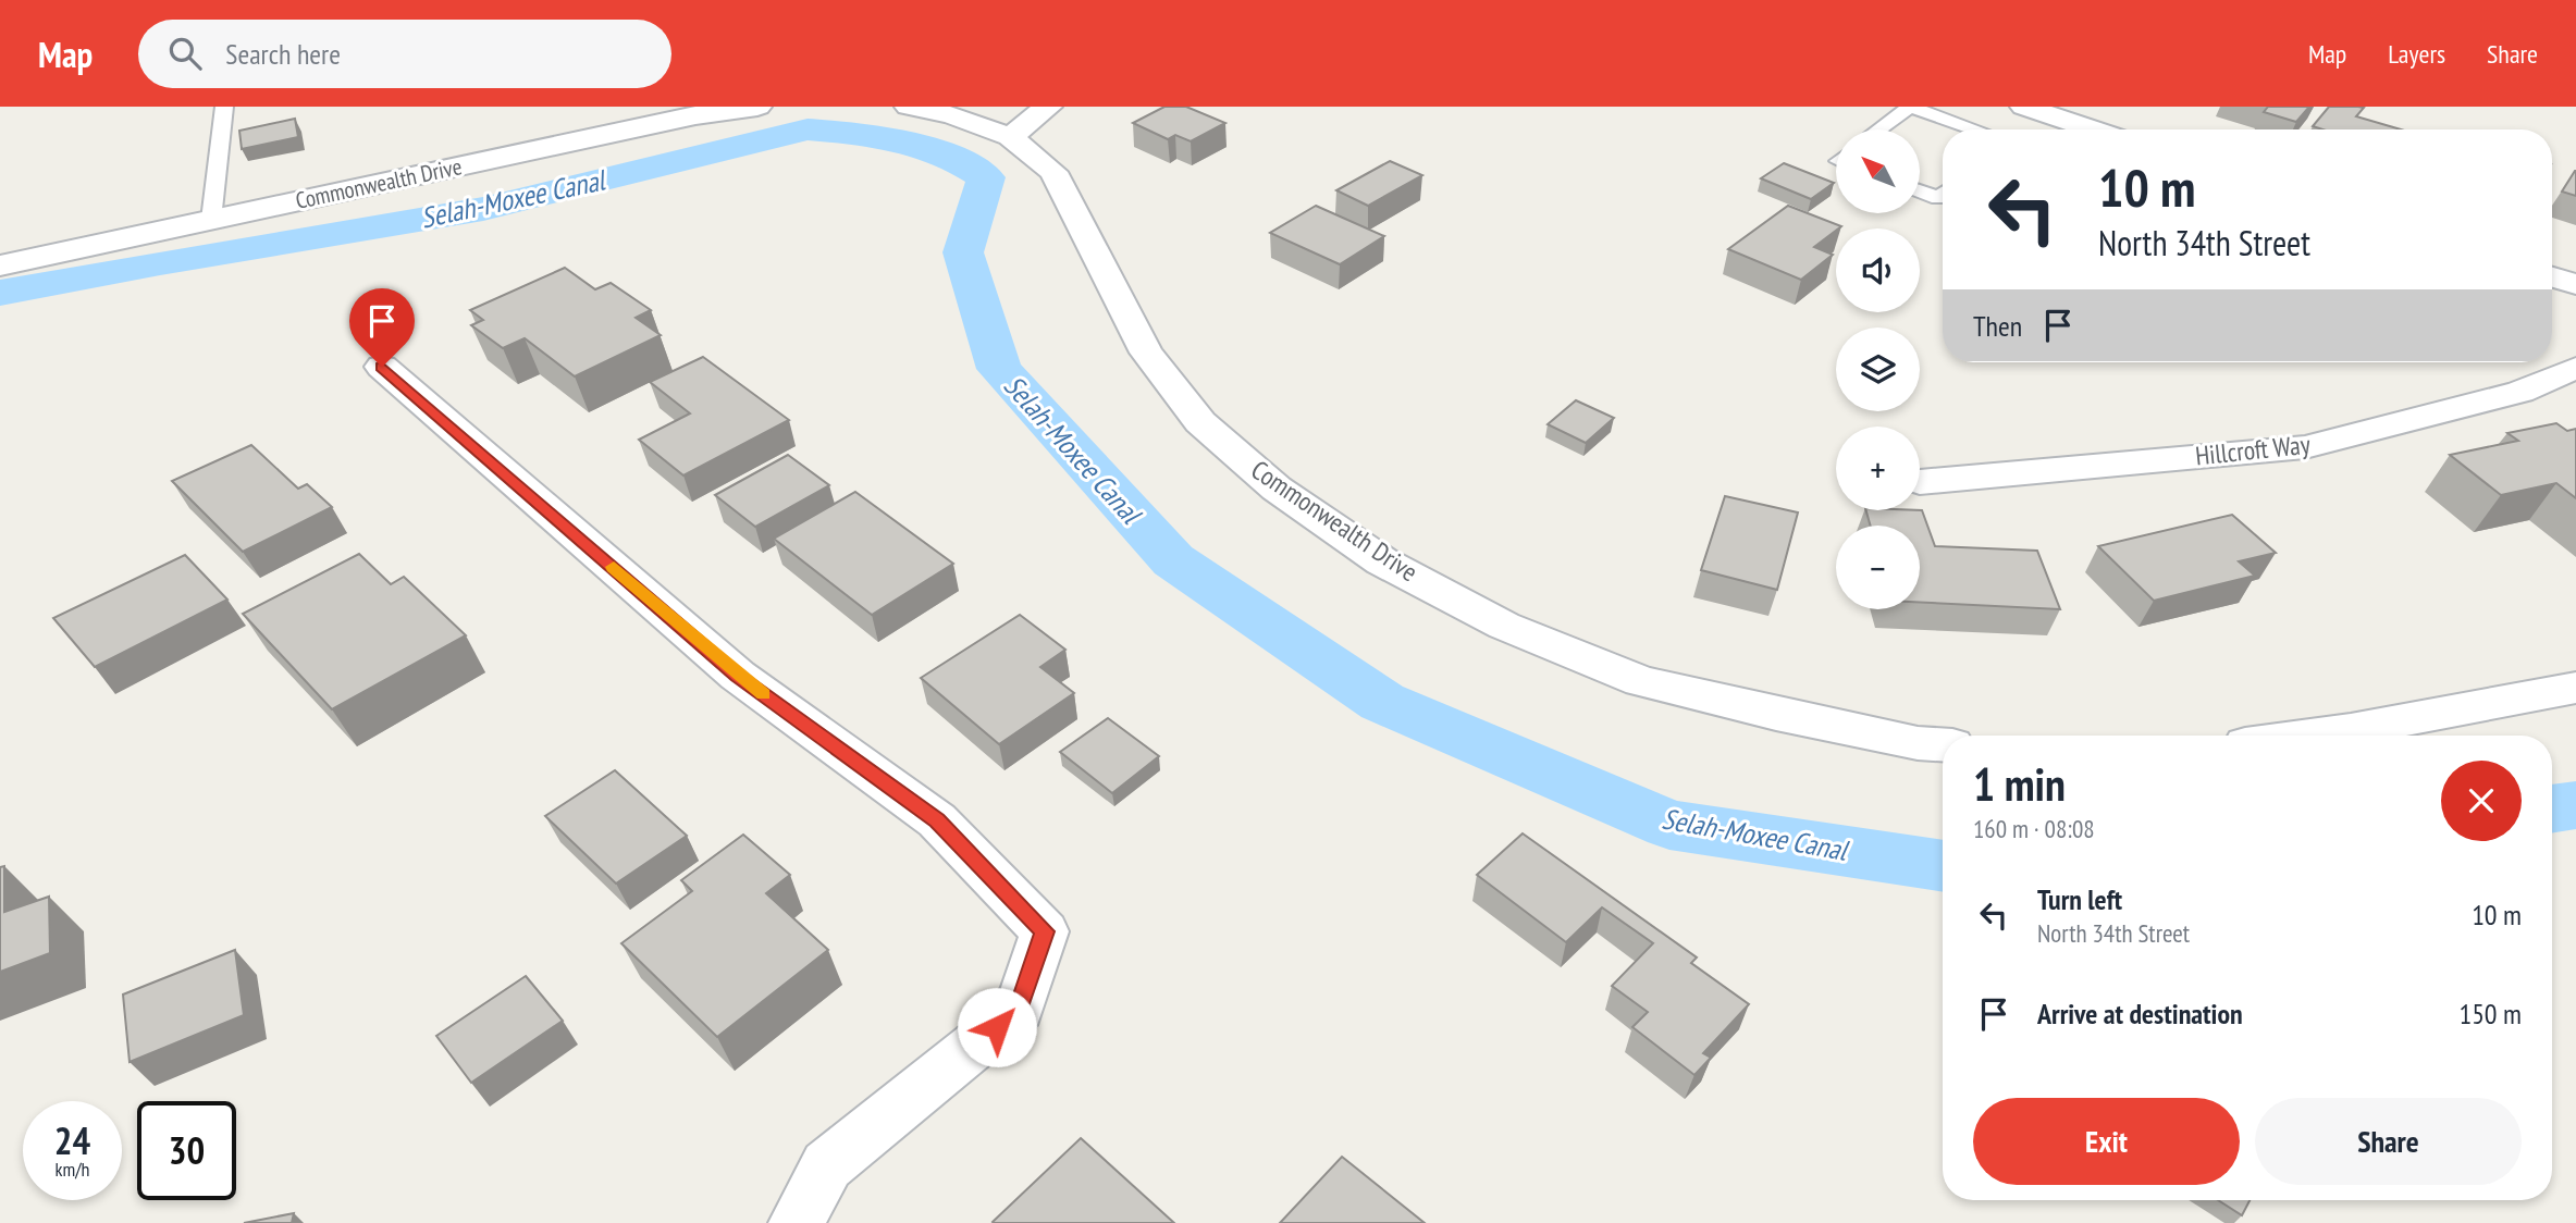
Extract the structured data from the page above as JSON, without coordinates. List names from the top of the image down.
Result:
{
  "streets": {
    "street": ["Commonwealth Drive", "Hillcroft Way"]
  },
  "water": ["Selah-Moxee Canal"],
  "north": "top left",
  "page": {
    "header": "Map",
    "search": "Search here",
    "nav": ["Map", "Layers", "Share"],
    "map_buttons": ["+", "−"],
    "turn": ["10 m", "North 34th Street"],
    "then": "Then",
    "heading": ["1 min", "160 m · 08:08"],
    "list": [
      {
        "name": "Turn left",
        "note": "North 34th Street",
        "value": "10 m"
      },
      {
        "name": "Arrive at destination",
        "value": "150 m"
      }
    ],
    "buttons": ["Exit", "Share"],
    "speed": "24 km/h",
    "limit": "30"
  }
}
